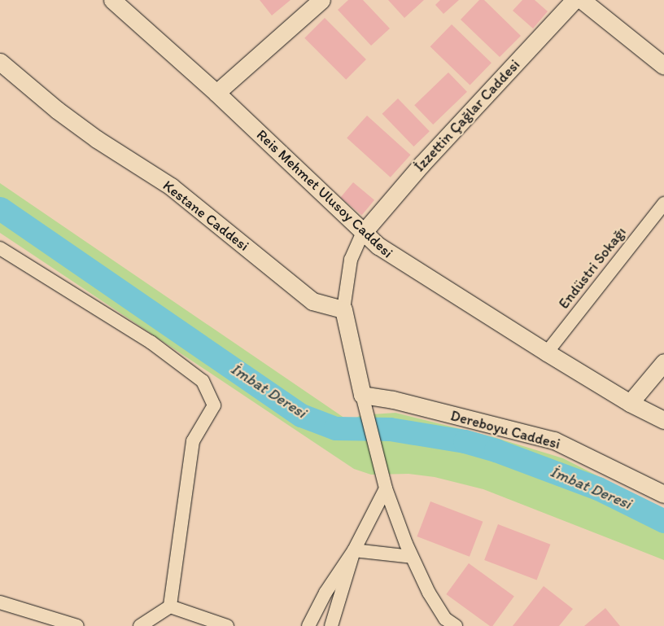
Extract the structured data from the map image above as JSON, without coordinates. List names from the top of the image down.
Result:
{
  "streets": {
    "street": [
      "İzzettin Çağlar Caddesi",
      "Reis Mehmet Ulusoy Caddesi",
      "Kestane Caddesi",
      "Endüstri Sokağı",
      "Dereboyu Caddesi"
    ]
  },
  "crossings": [
    ["İzzettin Çağlar Caddesi", "Reis Mehmet Ulusoy Caddesi"],
    ["Reis Mehmet Ulusoy Caddesi", "Endüstri Sokağı"]
  ],
  "water": ["İmbat Deresi"]
}
